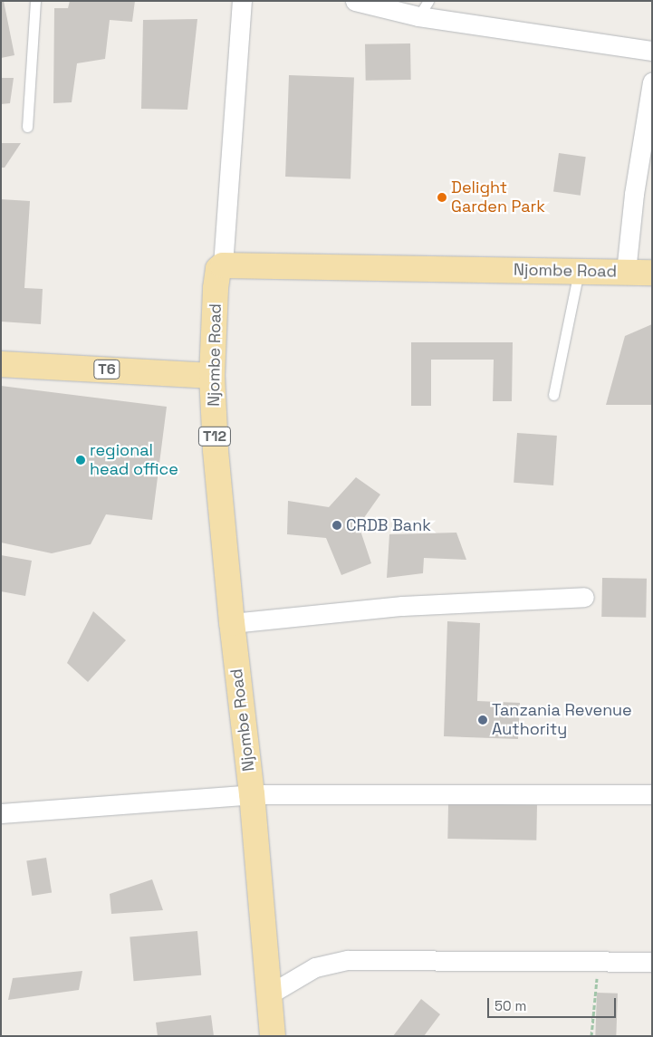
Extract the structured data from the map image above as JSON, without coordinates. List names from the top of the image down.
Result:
{
  "streets": {
    "highway": ["Njombe Road", "T6", "T12"]
  },
  "crossings": [
    ["Njombe Road", "T6"]
  ],
  "places": [
    "Delight Garden Park",
    "regional head office",
    "CRDB Bank",
    "Tanzania Revenue Authority"
  ],
  "scale_bar": "50 m"
}
